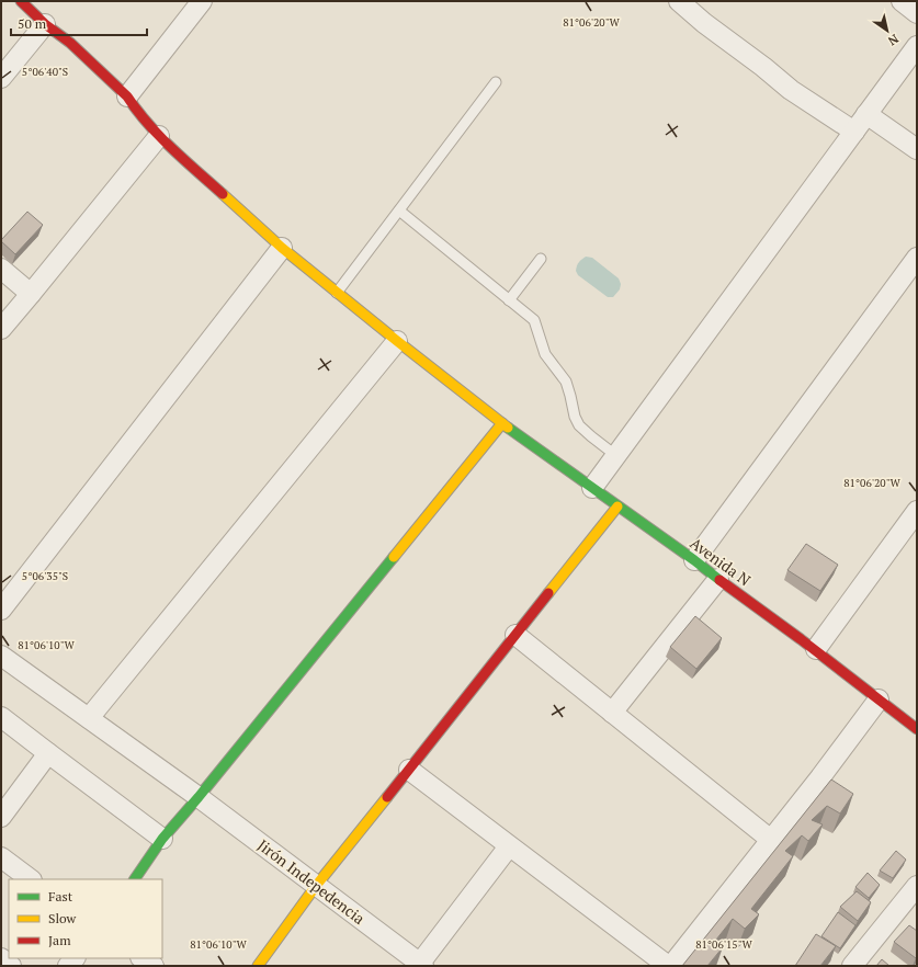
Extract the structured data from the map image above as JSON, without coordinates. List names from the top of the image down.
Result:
{
  "streets": {
    "street": ["Avenida N", "Jirón Indepedencia"]
  },
  "legend": ["Fast", "Slow", "Jam"],
  "scale_bar": "50 m",
  "north": "bottom right",
  "coordinates": [
    "81°06'20\"W",
    "5°06'40\"S",
    "5°06'35\"S",
    "81°06'10\"W",
    "81°06'15\"W"
  ]
}
